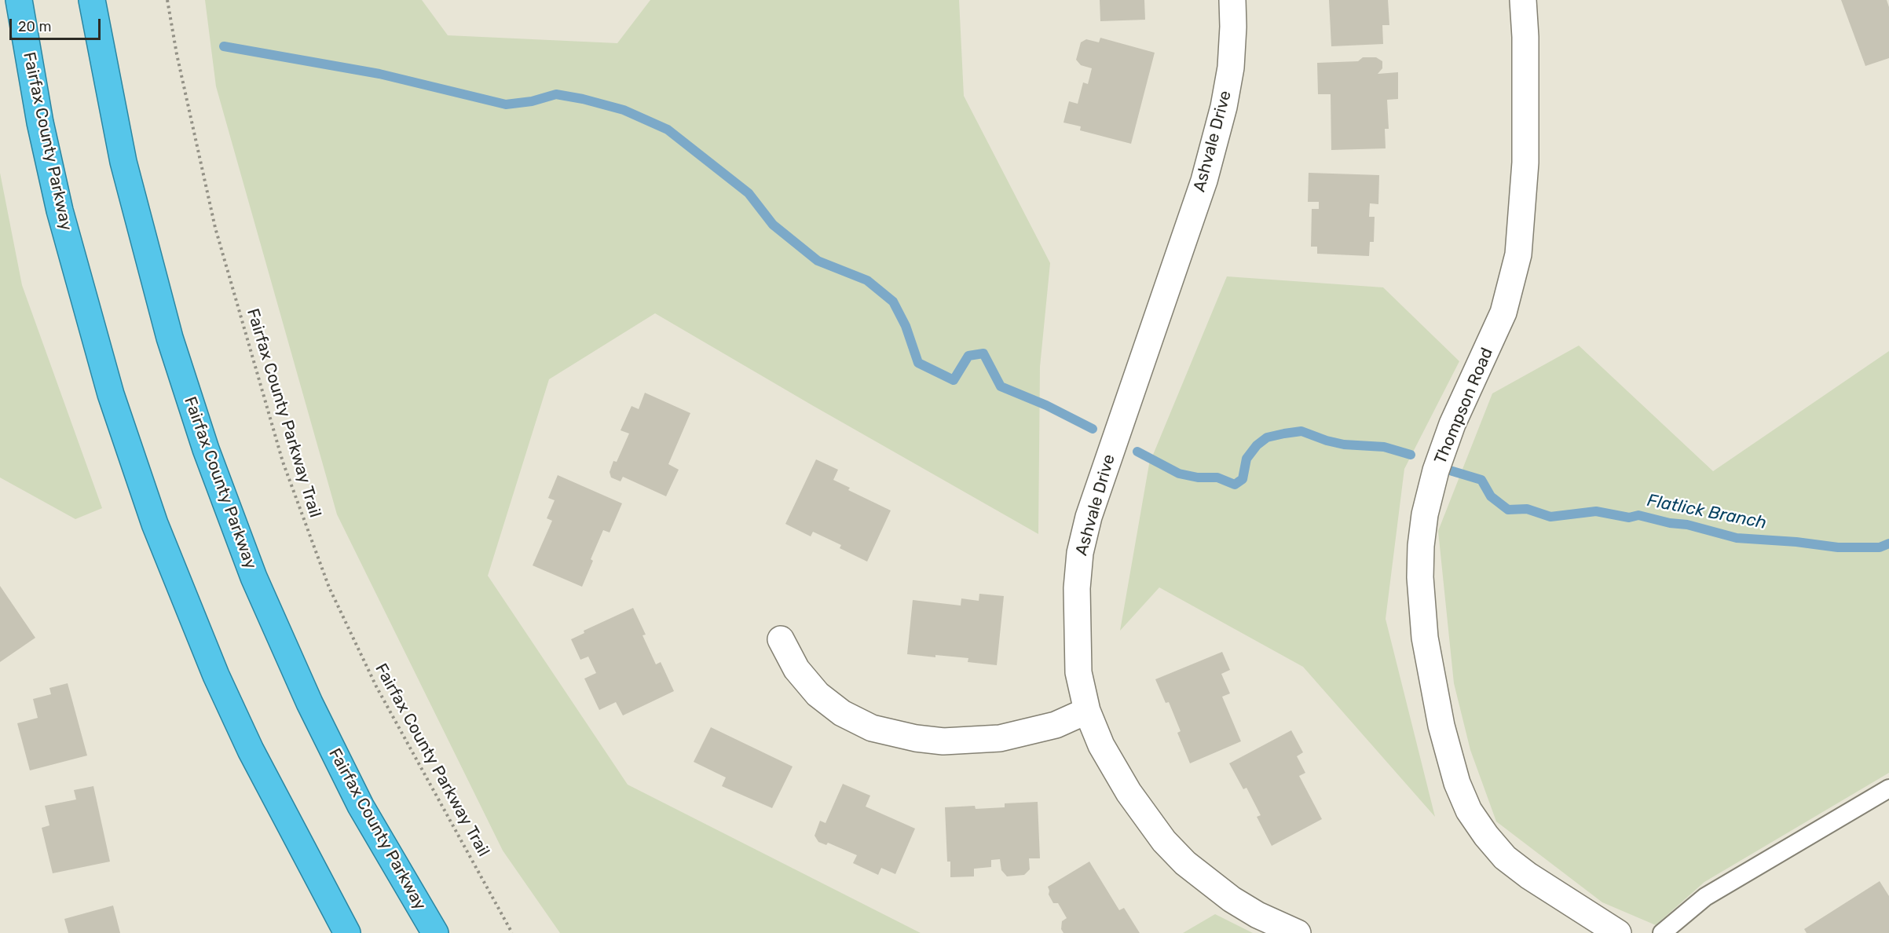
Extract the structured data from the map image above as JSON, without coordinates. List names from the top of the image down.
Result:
{
  "streets": {
    "highway": ["Fairfax County Parkway"],
    "street": ["Ashvale Drive", "Thompson Road"],
    "path": ["Fairfax County Parkway Trail"]
  },
  "water": ["Flatlick Branch"],
  "scale_bar": "20 m"
}
